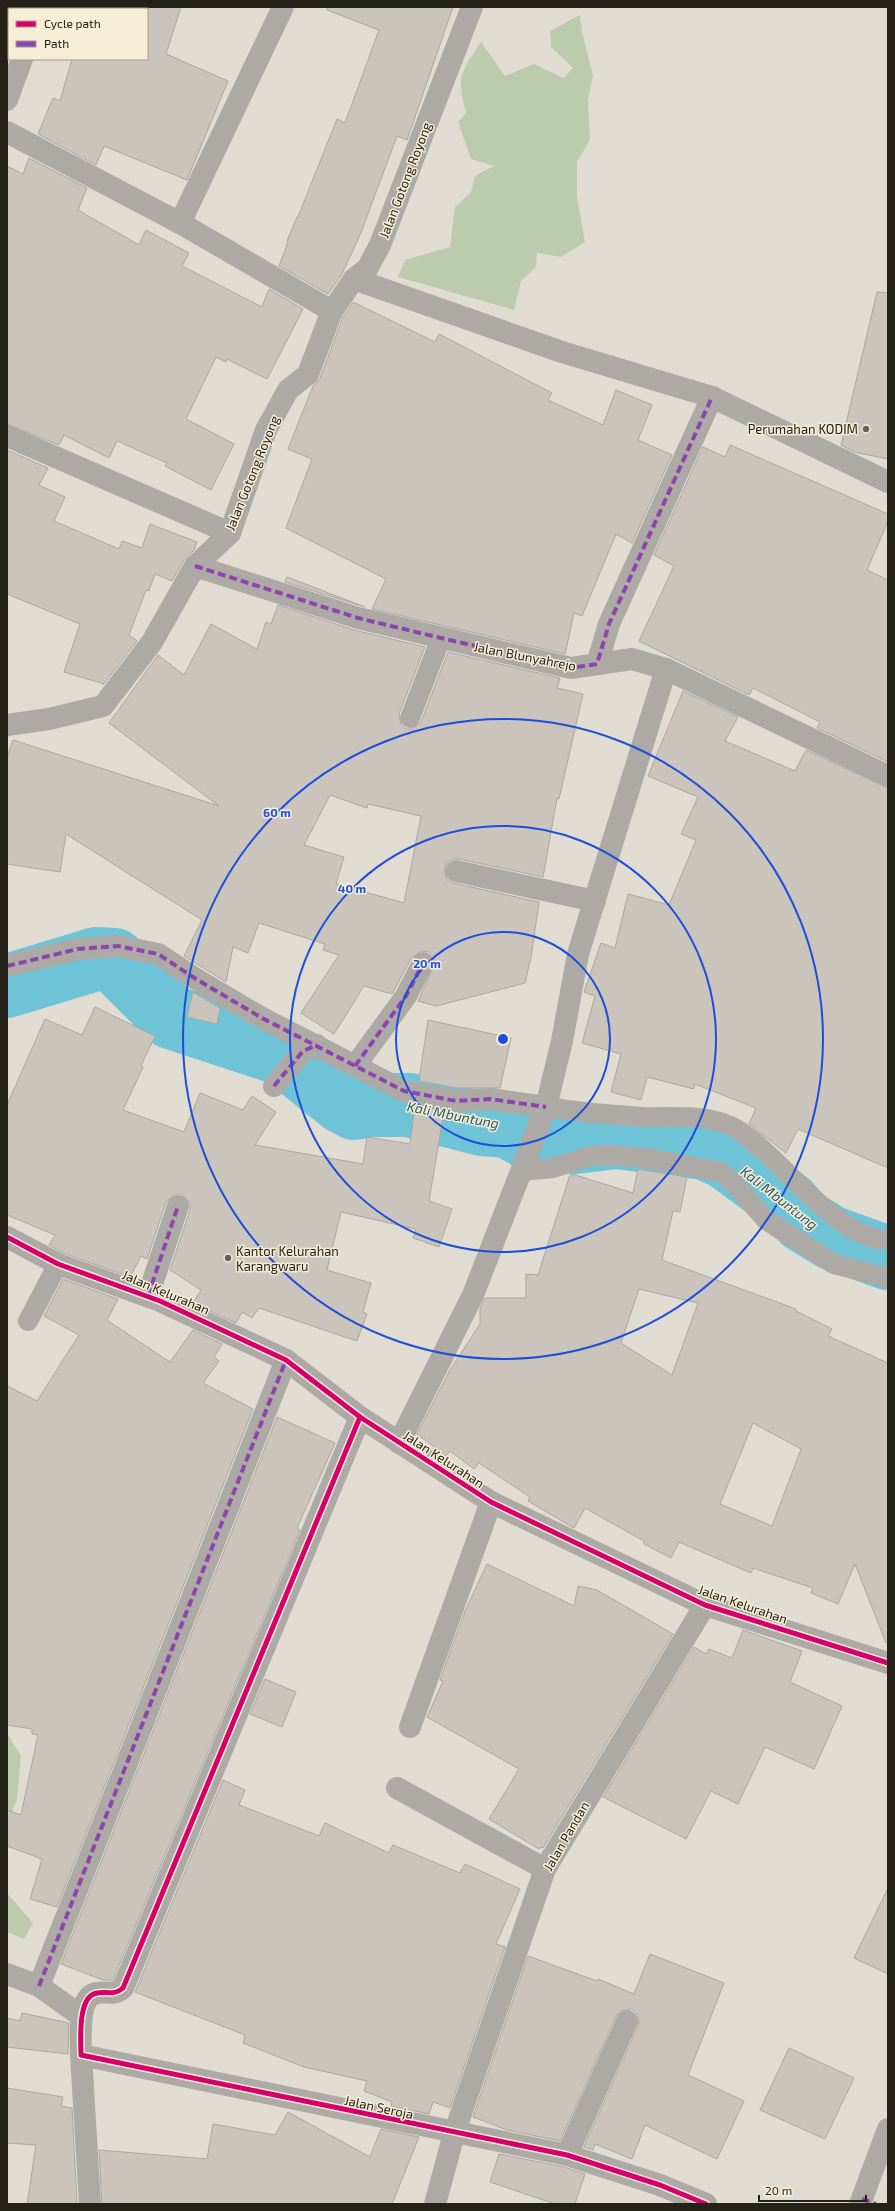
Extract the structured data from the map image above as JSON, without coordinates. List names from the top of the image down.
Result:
{
  "streets": {
    "street": [
      "Jalan Gotong Royong",
      "Jalan Blunyahrejo",
      "Jalan Kelurahan",
      "Jalan Pandan",
      "Jalan Seroja"
    ]
  },
  "crossings": [
    ["Jalan Gotong Royong", "Jalan Blunyahrejo"],
    ["Jalan Kelurahan", "Jalan Pandan"],
    ["Jalan Pandan", "Jalan Seroja"]
  ],
  "water": ["Kali Mbuntung"],
  "places": ["Perumahan KODIM", "Kantor Kelurahan Karangwaru"],
  "legend": ["Cycle path", "Path"],
  "scale_bar": "20 m",
  "rings": ["60 m", "40 m", "20 m"]
}
